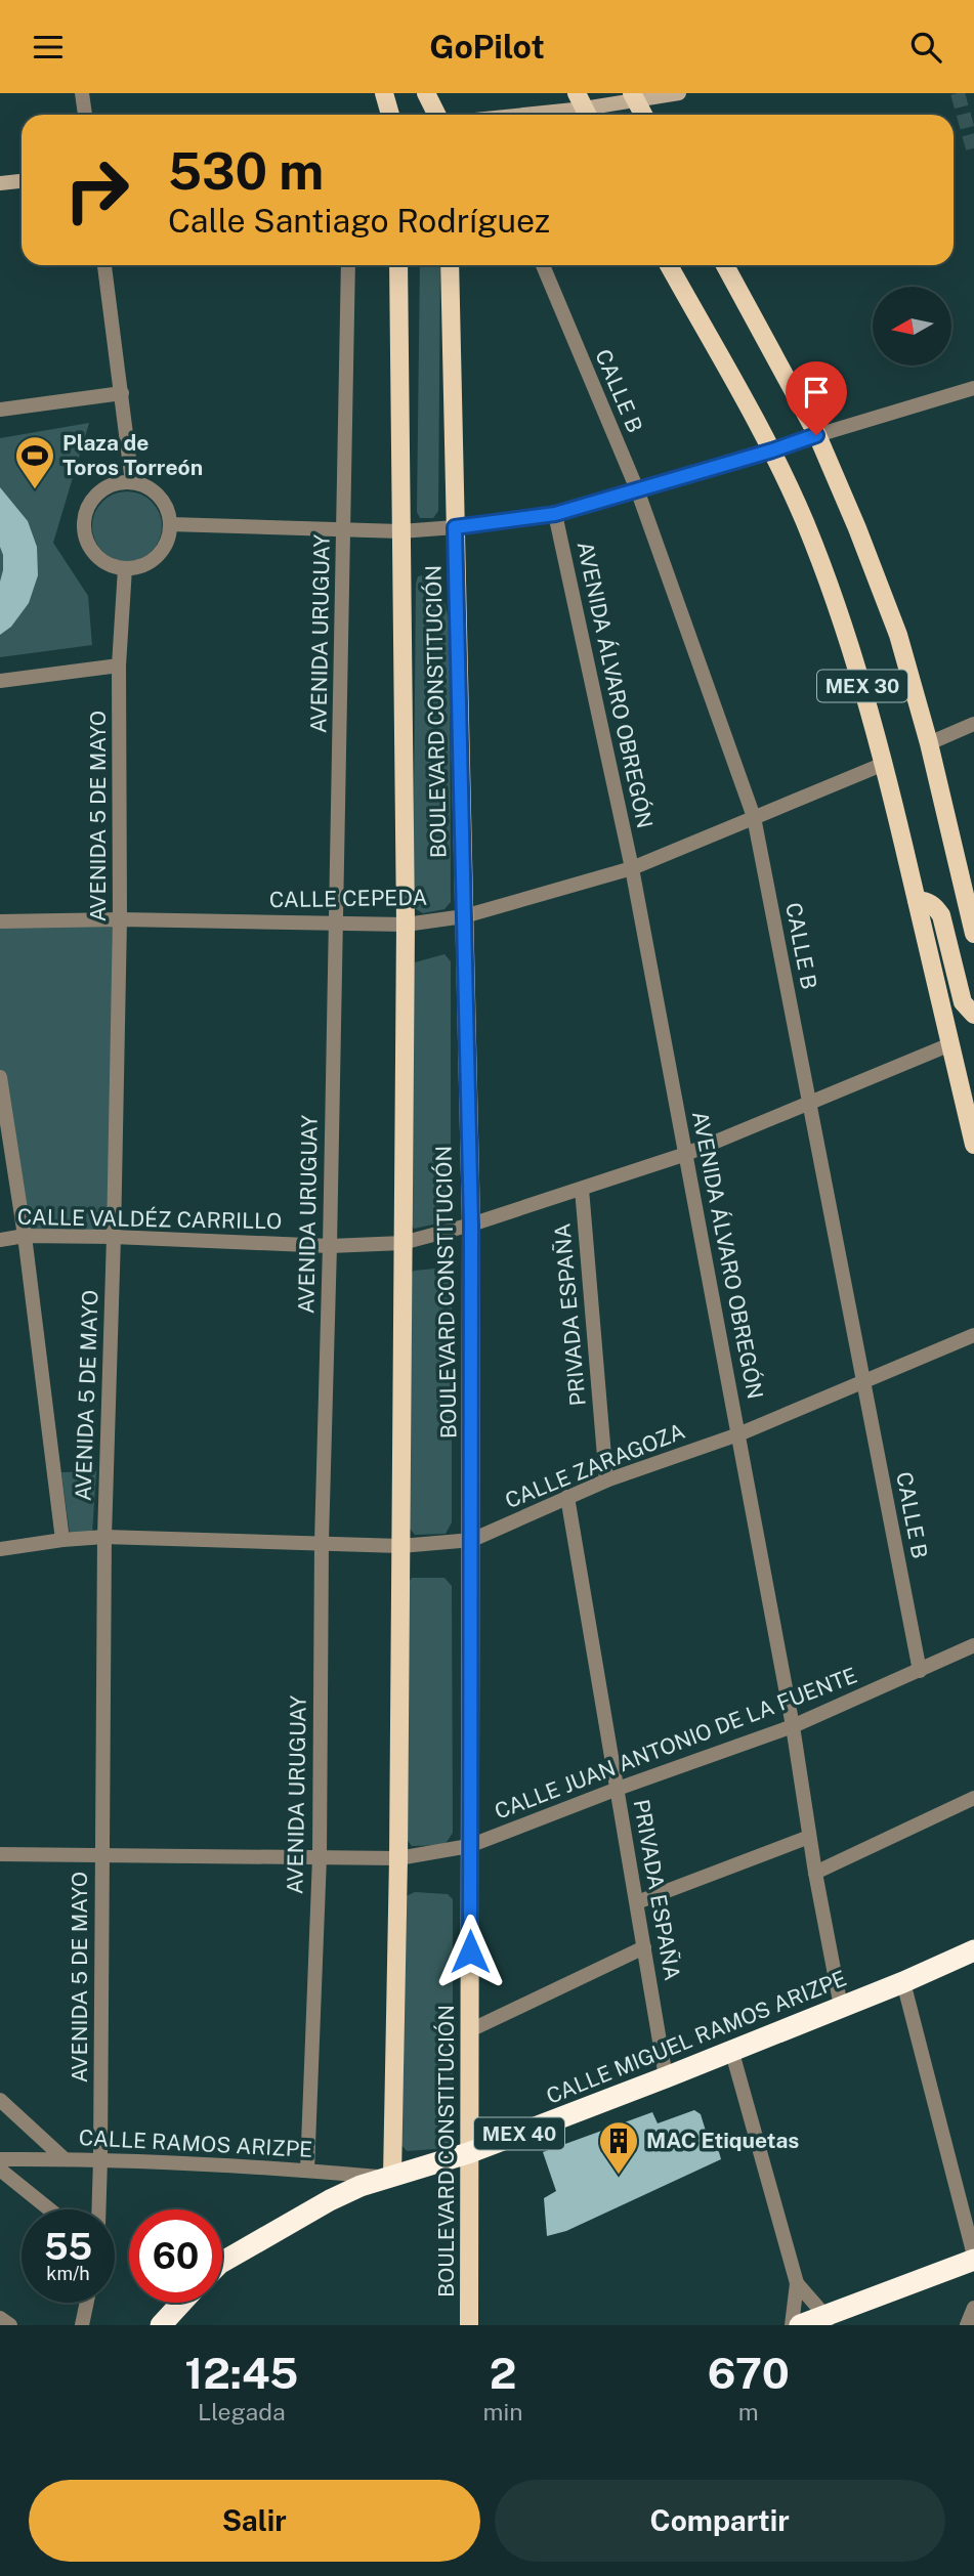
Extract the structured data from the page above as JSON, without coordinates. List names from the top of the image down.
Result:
{
  "streets": {
    "highway": ["CALLE MIGUEL RAMOS ARIZPE", "MEX 40"],
    "main road": ["MEX 30", "BOULEVARD CONSTITUCIÓN"],
    "street": [
      "CALLE B",
      "AVENIDA URUGUAY",
      "AVENIDA ÁLVARO OBREGÓN",
      "AVENIDA 5 DE MAYO",
      "CALLE CEPEDA",
      "CALLE VALDÉZ CARRILLO",
      "PRIVADA ESPAÑA",
      "CALLE ZARAGOZA",
      "CALLE JUAN ANTONIO DE LA FUENTE",
      "CALLE RAMOS ARIZPE"
    ]
  },
  "crossings": [
    ["CALLE B", "CALLE CEPEDA"],
    ["CALLE B", "CALLE VALDÉZ CARRILLO"],
    ["CALLE B", "CALLE ZARAGOZA"],
    ["CALLE B", "CALLE JUAN ANTONIO DE LA FUENTE"],
    ["AVENIDA URUGUAY", "CALLE CEPEDA"],
    ["AVENIDA URUGUAY", "CALLE VALDÉZ CARRILLO"],
    ["AVENIDA URUGUAY", "CALLE ZARAGOZA"],
    ["AVENIDA URUGUAY", "CALLE JUAN ANTONIO DE LA FUENTE"],
    ["AVENIDA URUGUAY", "CALLE RAMOS ARIZPE"],
    ["AVENIDA ÁLVARO OBREGÓN", "CALLE CEPEDA"],
    ["AVENIDA ÁLVARO OBREGÓN", "CALLE VALDÉZ CARRILLO"],
    ["AVENIDA ÁLVARO OBREGÓN", "CALLE ZARAGOZA"],
    ["AVENIDA ÁLVARO OBREGÓN", "CALLE JUAN ANTONIO DE LA FUENTE"],
    ["AVENIDA ÁLVARO OBREGÓN", "CALLE MIGUEL RAMOS ARIZPE"],
    ["MEX 30", "CALLE CEPEDA"],
    ["MEX 30", "CALLE VALDÉZ CARRILLO"],
    ["BOULEVARD CONSTITUCIÓN", "CALLE CEPEDA"],
    ["BOULEVARD CONSTITUCIÓN", "CALLE VALDÉZ CARRILLO"],
    ["BOULEVARD CONSTITUCIÓN", "CALLE ZARAGOZA"],
    ["BOULEVARD CONSTITUCIÓN", "CALLE JUAN ANTONIO DE LA FUENTE"],
    ["BOULEVARD CONSTITUCIÓN", "CALLE MIGUEL RAMOS ARIZPE"],
    ["BOULEVARD CONSTITUCIÓN", "CALLE RAMOS ARIZPE"],
    ["AVENIDA 5 DE MAYO", "CALLE CEPEDA"],
    ["AVENIDA 5 DE MAYO", "CALLE VALDÉZ CARRILLO"],
    ["AVENIDA 5 DE MAYO", "CALLE ZARAGOZA"],
    ["AVENIDA 5 DE MAYO", "CALLE JUAN ANTONIO DE LA FUENTE"],
    ["AVENIDA 5 DE MAYO", "CALLE RAMOS ARIZPE"],
    ["CALLE VALDÉZ CARRILLO", "PRIVADA ESPAÑA"],
    ["PRIVADA ESPAÑA", "CALLE ZARAGOZA"],
    ["PRIVADA ESPAÑA", "CALLE JUAN ANTONIO DE LA FUENTE"],
    ["PRIVADA ESPAÑA", "CALLE MIGUEL RAMOS ARIZPE"],
    ["CALLE MIGUEL RAMOS ARIZPE", "CALLE RAMOS ARIZPE"]
  ],
  "places": {
    "sports": ["Plaza de Toros Torreón"],
    "building": ["MAC Etiquetas"]
  },
  "north": "left",
  "page": {
    "header": "GoPilot",
    "turn": ["530 m", "Calle Santiago Rodríguez"],
    "speed": "55 km/h",
    "limit": "60",
    "eta": [
      "12:45",
      "Llegada",
      "2",
      "min",
      "670",
      "m"
    ],
    "buttons": ["Salir", "Compartir"]
  }
}
